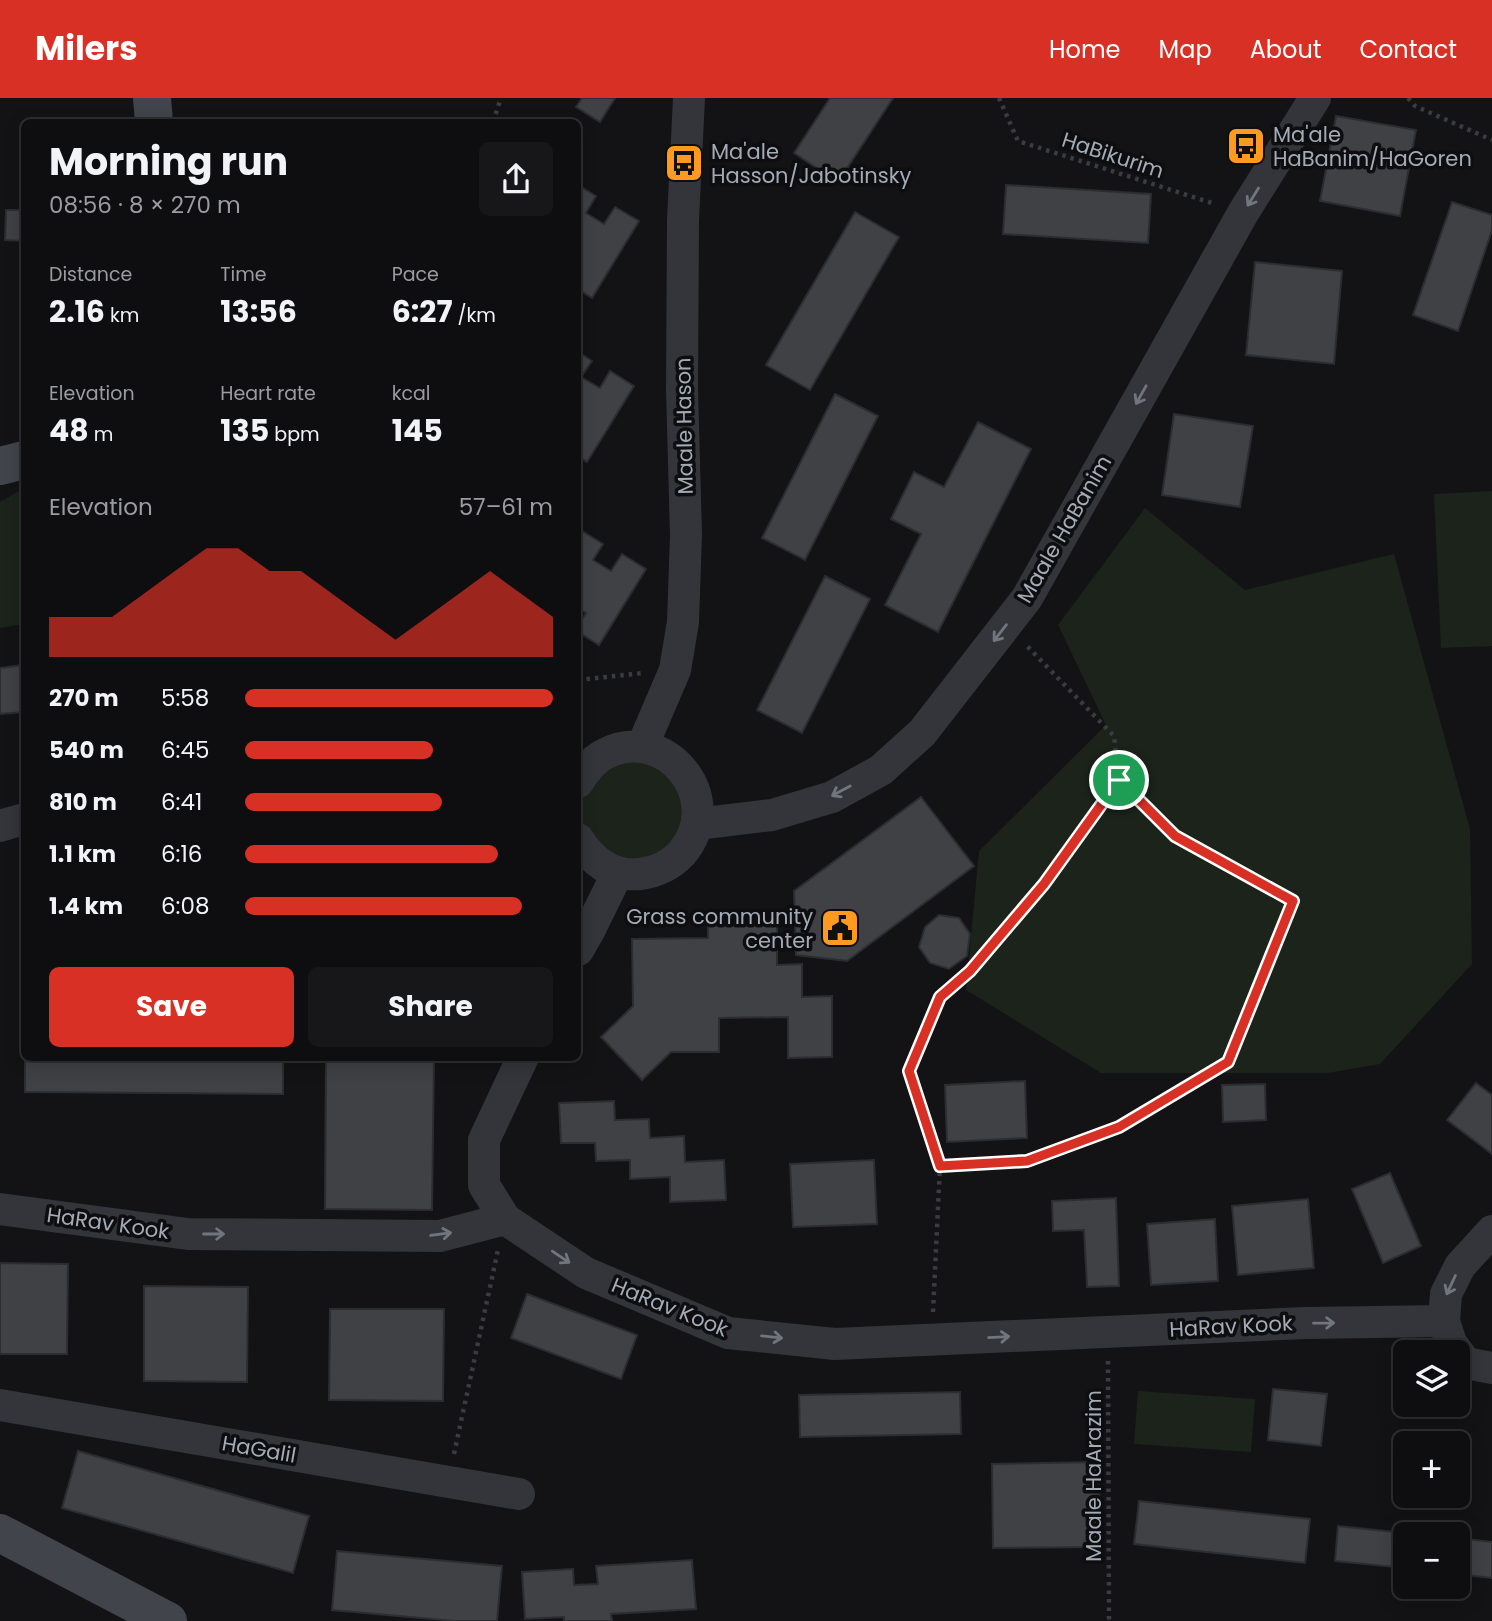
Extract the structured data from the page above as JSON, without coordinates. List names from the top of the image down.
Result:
{
  "streets": {
    "street": [
      "Maale Hason",
      "Maale HaBanim",
      "HaRav Kook",
      "HaGalil"
    ],
    "path": ["HaBikurim", "Maale HaArazim"]
  },
  "crossings": [
    ["HaBikurim", "Maale HaBanim"],
    ["HaRav Kook", "Maale HaArazim"]
  ],
  "one_way": ["Maale HaBanim", "HaRav Kook"],
  "places": {
    "bus stop": ["Ma'ale HaBanim/HaGoren", "Ma'ale Hasson/Jabotinsky"],
    "public building": ["Grass community center"]
  },
  "page": {
    "header": "Milers",
    "nav": [
      "Home",
      "Map",
      "About",
      "Contact"
    ],
    "heading": ["Morning run", "08:56 · 8 × 270 m"],
    "stats": [
      ["Distance", "2.16 km"],
      ["Time", "13:56"],
      ["Pace", "6:27 /km"],
      ["Elevation", "48 m"],
      ["Heart rate", "135 bpm"],
      ["kcal", "145"]
    ],
    "chart": ["Elevation", "57–61 m"],
    "list": [
      {
        "name": "270 m",
        "note": "5:58"
      },
      {
        "name": "540 m",
        "note": "6:45"
      },
      {
        "name": "810 m",
        "note": "6:41"
      },
      {
        "name": "1.1 km",
        "note": "6:16"
      },
      {
        "name": "1.4 km",
        "note": "6:08"
      }
    ],
    "buttons": ["Save", "Share"],
    "map_buttons": ["+", "−"]
  }
}
